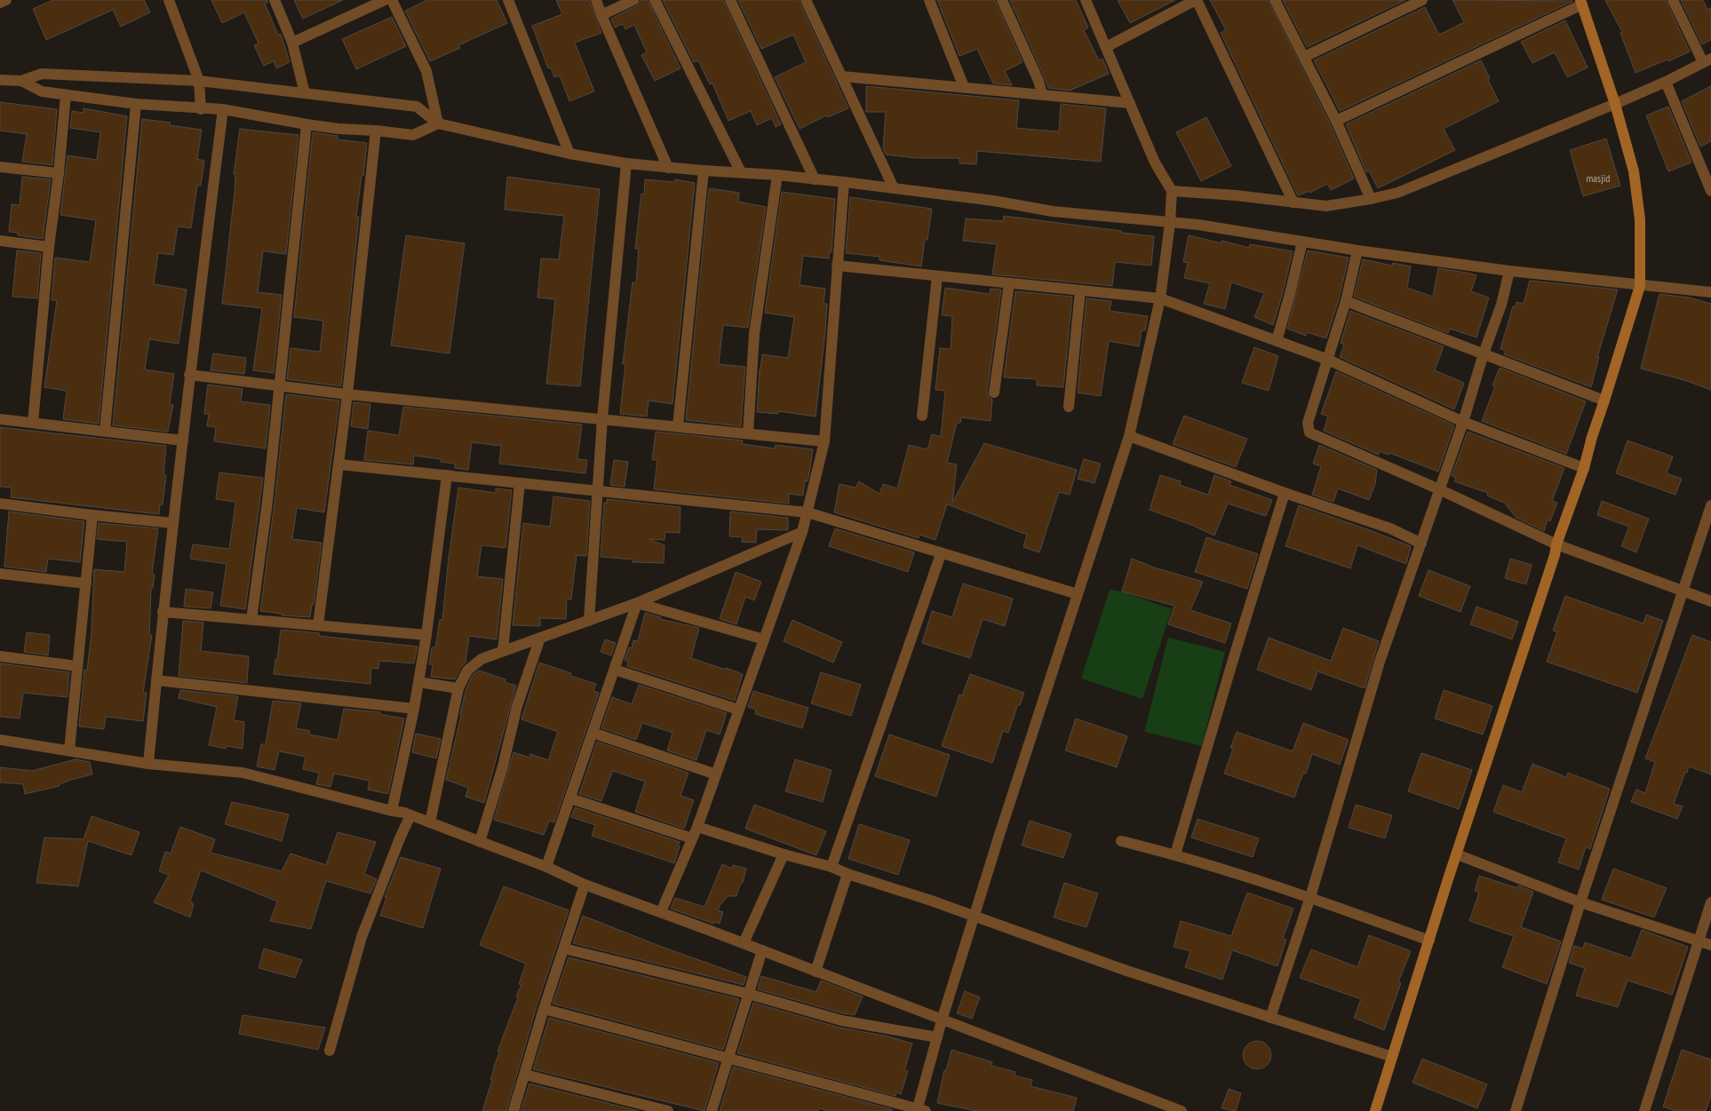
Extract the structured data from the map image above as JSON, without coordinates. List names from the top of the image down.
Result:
{
  "house_numbers": ["masjid"]
}
